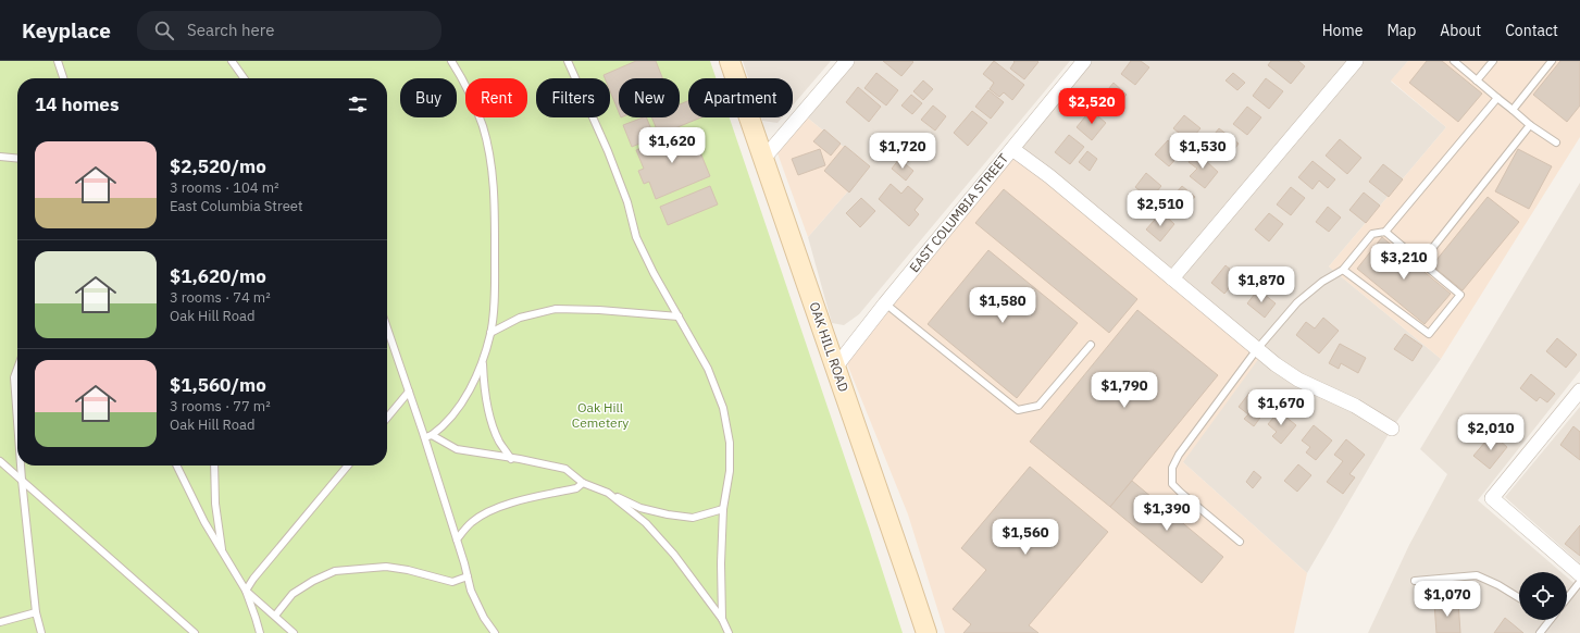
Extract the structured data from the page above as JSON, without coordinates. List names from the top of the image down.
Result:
{
  "streets": {
    "main road": ["OAK HILL ROAD"],
    "street": ["EAST COLUMBIA STREET"]
  },
  "crossings": [
    ["EAST COLUMBIA STREET", "OAK HILL ROAD"]
  ],
  "parks": ["Oak Hill Cemetery"],
  "page": {
    "header": "Keyplace",
    "search": "Search here",
    "nav": [
      "Home",
      "Map",
      "About",
      "Contact"
    ],
    "chip": [
      "Buy",
      "Rent",
      "Filters",
      "New",
      "Apartment"
    ],
    "heading": "14 homes",
    "price": [
      "$2,520",
      "$1,620",
      "$1,720",
      "$1,530",
      "$2,510",
      "$3,210",
      "$1,870",
      "$1,580",
      "$1,790",
      "$1,670",
      "$2,010",
      "$1,390",
      "$1,560",
      "$1,070"
    ],
    "list": [
      {
        "name": "$2,520/mo",
        "note": "3 rooms · 104 m² · East Columbia Street"
      },
      {
        "name": "$1,620/mo",
        "note": "3 rooms · 74 m² · Oak Hill Road"
      },
      {
        "name": "$1,560/mo",
        "note": "3 rooms · 77 m² · Oak Hill Road"
      }
    ]
  }
}
